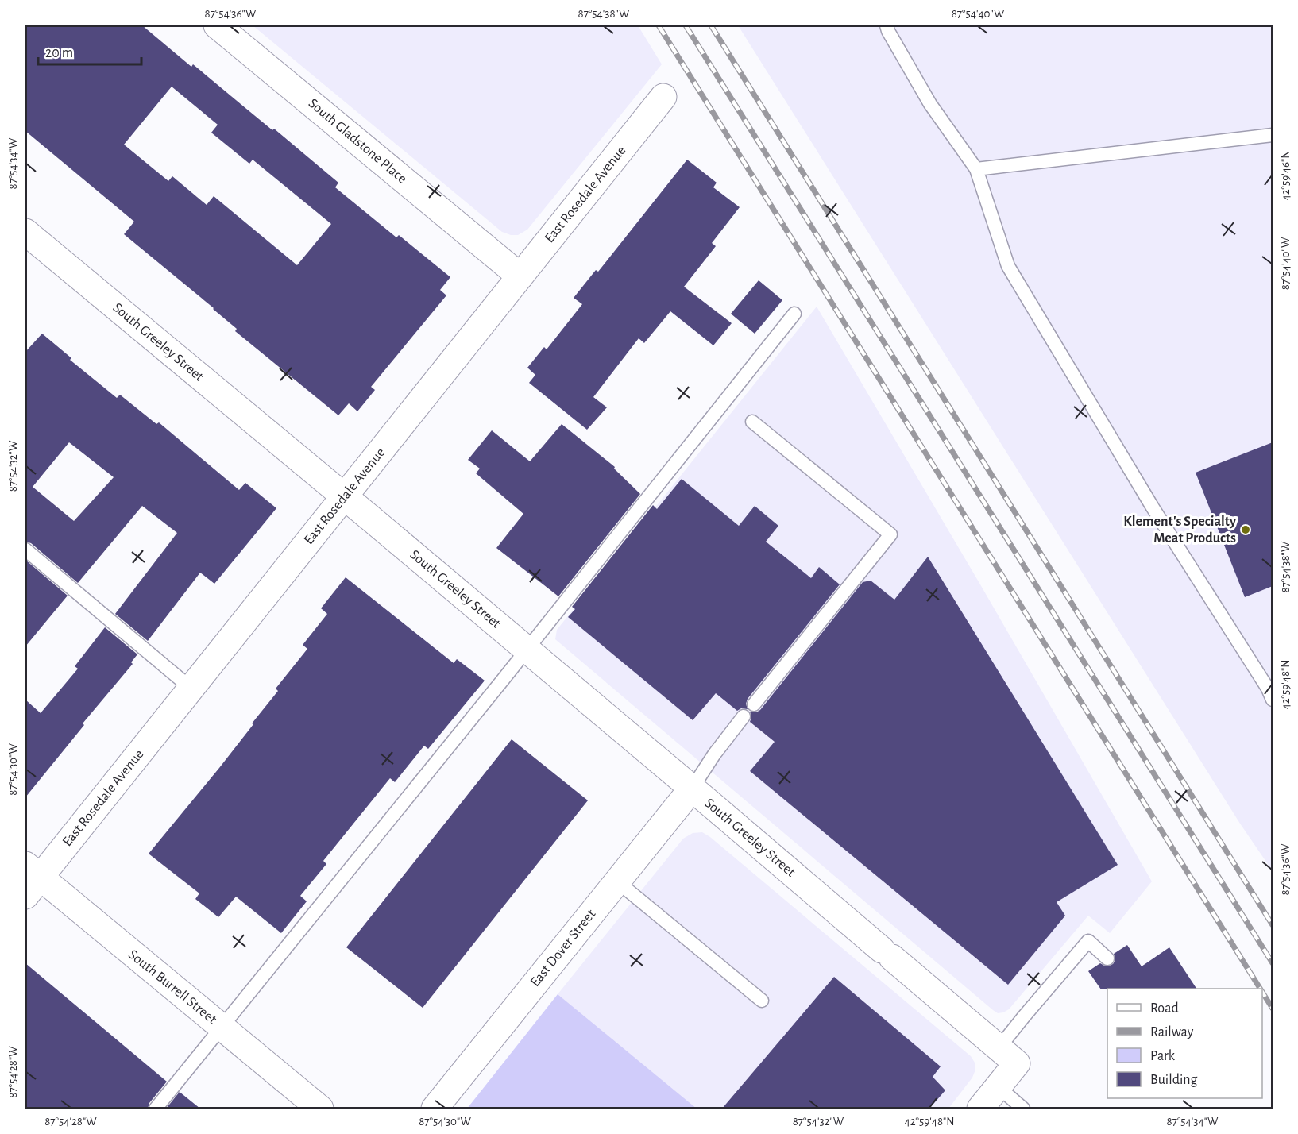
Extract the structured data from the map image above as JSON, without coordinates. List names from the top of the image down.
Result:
{
  "streets": {
    "street": [
      "South Gladstone Place",
      "East Rosedale Avenue",
      "South Greeley Street",
      "East Dover Street",
      "South Burrell Street"
    ]
  },
  "crossings": [
    ["South Gladstone Place", "East Rosedale Avenue"],
    ["East Rosedale Avenue", "South Greeley Street"],
    ["East Rosedale Avenue", "South Burrell Street"],
    ["South Greeley Street", "East Dover Street"]
  ],
  "places": ["Klement's Specialty Meat Products"],
  "legend": [
    "Road",
    "Railway",
    "Park",
    "Building"
  ],
  "scale_bar": "20 m",
  "coordinates": [
    "87°54'36\"W",
    "87°54'38\"W",
    "87°54'40\"W",
    "87°54'34\"W",
    "42°59'46\"N",
    "87°54'32\"W",
    "42°59'48\"N",
    "87°54'30\"W",
    "87°54'28\"W"
  ]
}
